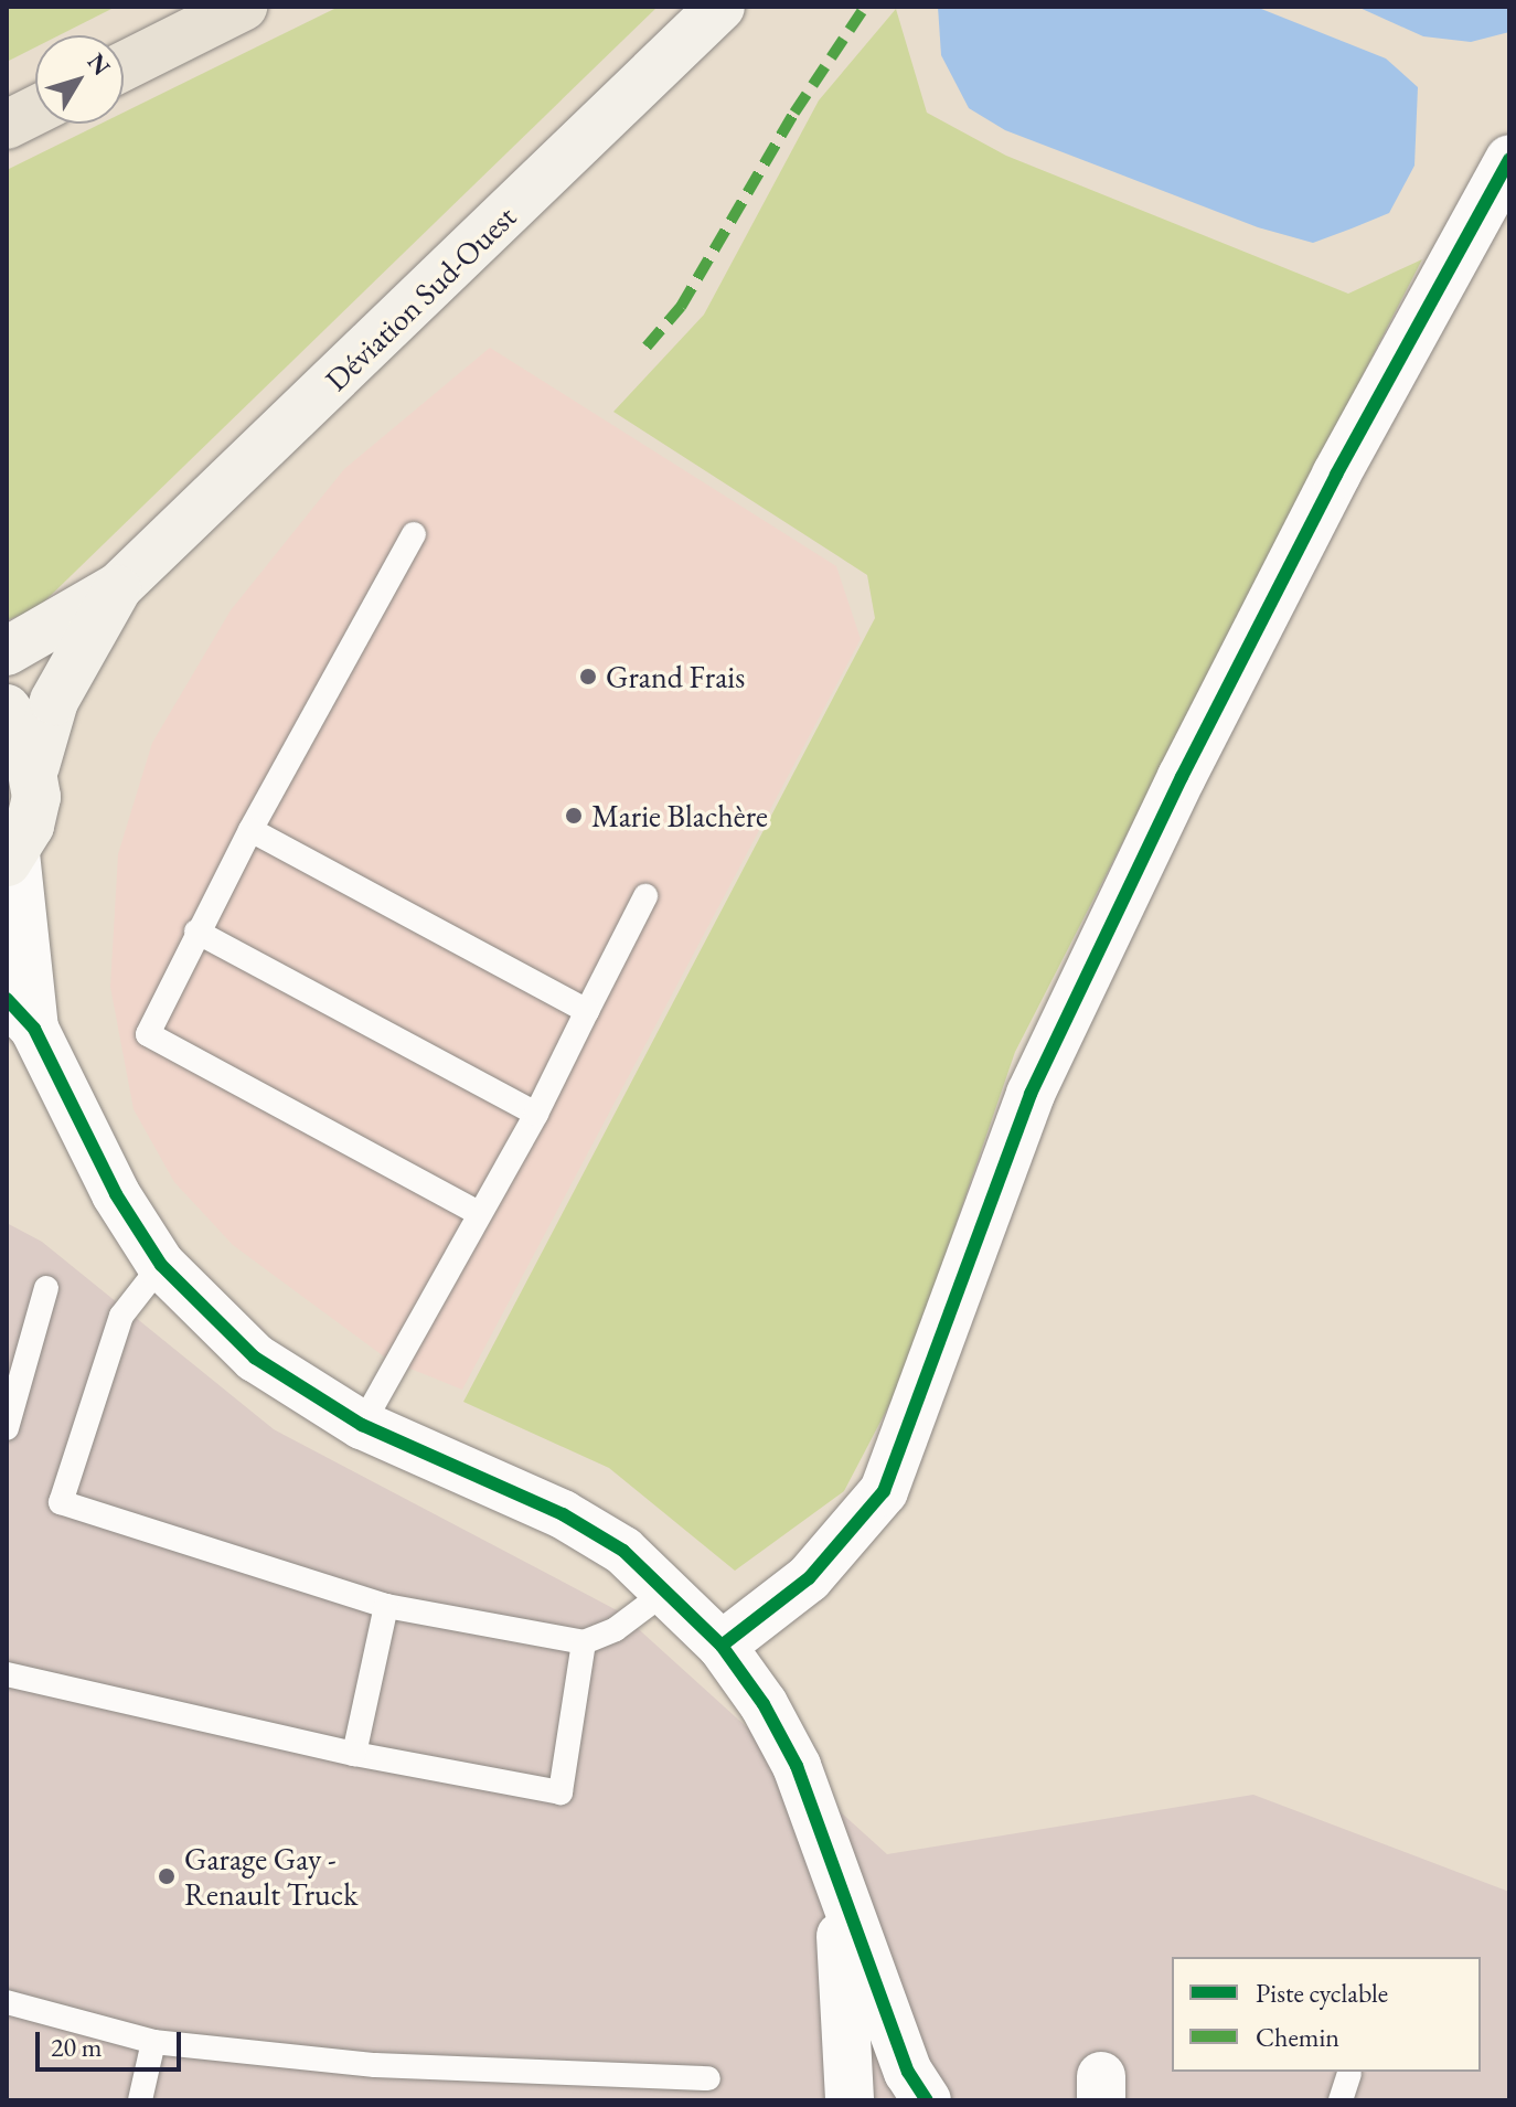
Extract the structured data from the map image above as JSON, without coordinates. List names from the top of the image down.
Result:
{
  "streets": {
    "main road": ["Déviation Sud-Ouest"]
  },
  "places": ["Grand Frais", "Marie Blachère", "Garage Gay - Renault Truck"],
  "legend": ["Piste cyclable", "Chemin"],
  "scale_bar": "20 m",
  "north": "top right"
}
